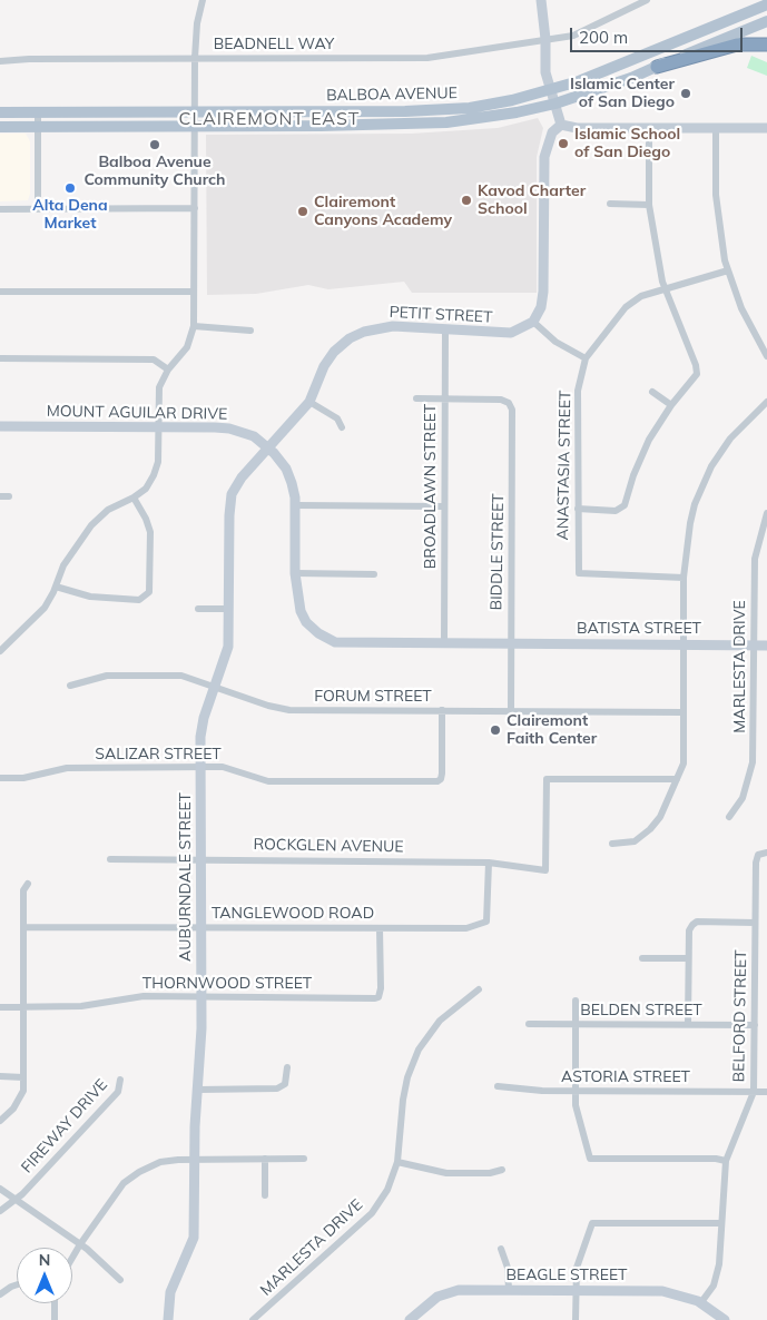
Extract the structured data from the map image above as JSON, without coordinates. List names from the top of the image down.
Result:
{
  "streets": {
    "main road": ["BALBOA AVENUE"],
    "street": [
      "BEADNELL WAY",
      "PETIT STREET",
      "MOUNT AGUILAR DRIVE",
      "ANASTASIA STREET",
      "BROADLAWN STREET",
      "BIDDLE STREET",
      "BATISTA STREET",
      "MARLESTA DRIVE",
      "FORUM STREET",
      "SALIZAR STREET",
      "ROCKGLEN AVENUE",
      "AUBURNDALE STREET",
      "TANGLEWOOD ROAD",
      "THORNWOOD STREET",
      "BELDEN STREET",
      "BELFORD STREET",
      "ASTORIA STREET",
      "FIREWAY DRIVE",
      "BEAGLE STREET"
    ]
  },
  "crossings": [
    ["PETIT STREET", "MOUNT AGUILAR DRIVE"],
    ["PETIT STREET", "BROADLAWN STREET"],
    ["PETIT STREET", "AUBURNDALE STREET"],
    ["MOUNT AGUILAR DRIVE", "BATISTA STREET"],
    ["MOUNT AGUILAR DRIVE", "AUBURNDALE STREET"],
    ["BROADLAWN STREET", "BIDDLE STREET"],
    ["BROADLAWN STREET", "BATISTA STREET"],
    ["BIDDLE STREET", "BATISTA STREET"],
    ["BIDDLE STREET", "FORUM STREET"],
    ["BATISTA STREET", "MARLESTA DRIVE"],
    ["FORUM STREET", "SALIZAR STREET"],
    ["FORUM STREET", "AUBURNDALE STREET"],
    ["SALIZAR STREET", "AUBURNDALE STREET"],
    ["ROCKGLEN AVENUE", "AUBURNDALE STREET"],
    ["ROCKGLEN AVENUE", "TANGLEWOOD ROAD"],
    ["AUBURNDALE STREET", "TANGLEWOOD ROAD"],
    ["AUBURNDALE STREET", "THORNWOOD STREET"],
    ["TANGLEWOOD ROAD", "THORNWOOD STREET"],
    ["BELDEN STREET", "BELFORD STREET"],
    ["BELFORD STREET", "ASTORIA STREET"],
    ["BELFORD STREET", "BEAGLE STREET"]
  ],
  "districts": ["CLAIREMONT EAST"],
  "places": [
    "Islamic Center of San Diego",
    "Islamic School of San Diego",
    "Balboa Avenue Community Church",
    "Alta Dena Market",
    "Kavod Charter School",
    "Clairemont Canyons Academy",
    "Clairemont Faith Center"
  ],
  "scale_bar": "200 m",
  "north": "top"
}
